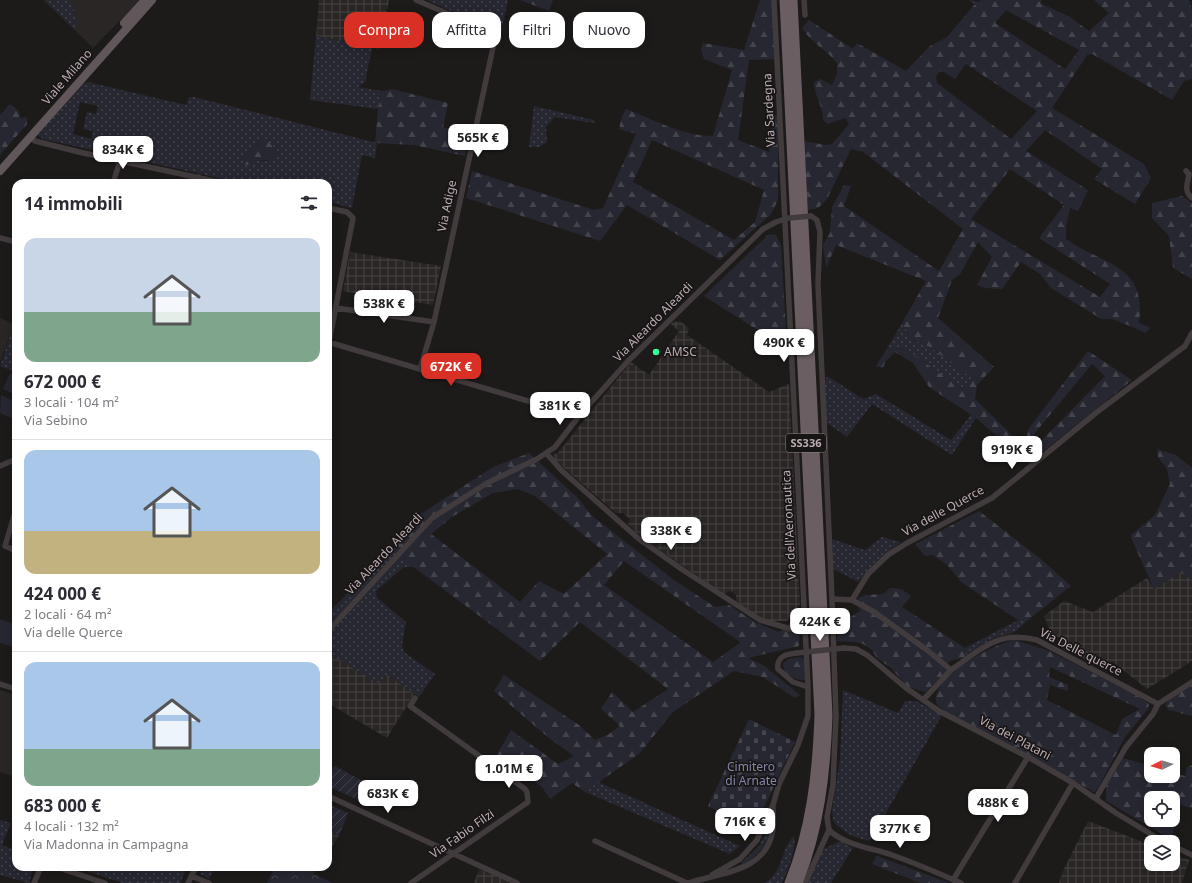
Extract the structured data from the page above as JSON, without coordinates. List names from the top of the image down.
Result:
{
  "streets": {
    "highway": ["SS336"],
    "main road": ["Viale Milano"],
    "street": [
      "Via Sardegna",
      "Via Adige",
      "Via Aleardo Aleardi",
      "Via delle Querce",
      "Via dell'Aeronautica",
      "Via Delle querce",
      "Via dei Platani",
      "Via Fabio Filzi"
    ]
  },
  "crossings": [
    ["Via Sardegna", "Via Aleardo Aleardi"],
    ["Via Sardegna", "Via dell'Aeronautica"],
    ["Via Aleardo Aleardi", "Via dell'Aeronautica"],
    ["Via dell'Aeronautica", "Via dei Platani"]
  ],
  "parks": ["Cimitero di Arnate"],
  "places": ["AMSC"],
  "north": "left",
  "page": {
    "chip": [
      "Compra",
      "Affitta",
      "Filtri",
      "Nuovo"
    ],
    "price": [
      "565K €",
      "834K €",
      "538K €",
      "490K €",
      "672K €",
      "381K €",
      "919K €",
      "338K €",
      "424K €",
      "1.01M €",
      "683K €",
      "488K €",
      "716K €",
      "377K €"
    ],
    "heading": "14 immobili",
    "list": [
      {
        "name": "672 000 €",
        "note": "3 locali · 104 m² · Via Sebino"
      },
      {
        "name": "424 000 €",
        "note": "2 locali · 64 m² · Via delle Querce"
      },
      {
        "name": "683 000 €",
        "note": "4 locali · 132 m² · Via Madonna in Campagna"
      }
    ]
  }
}
